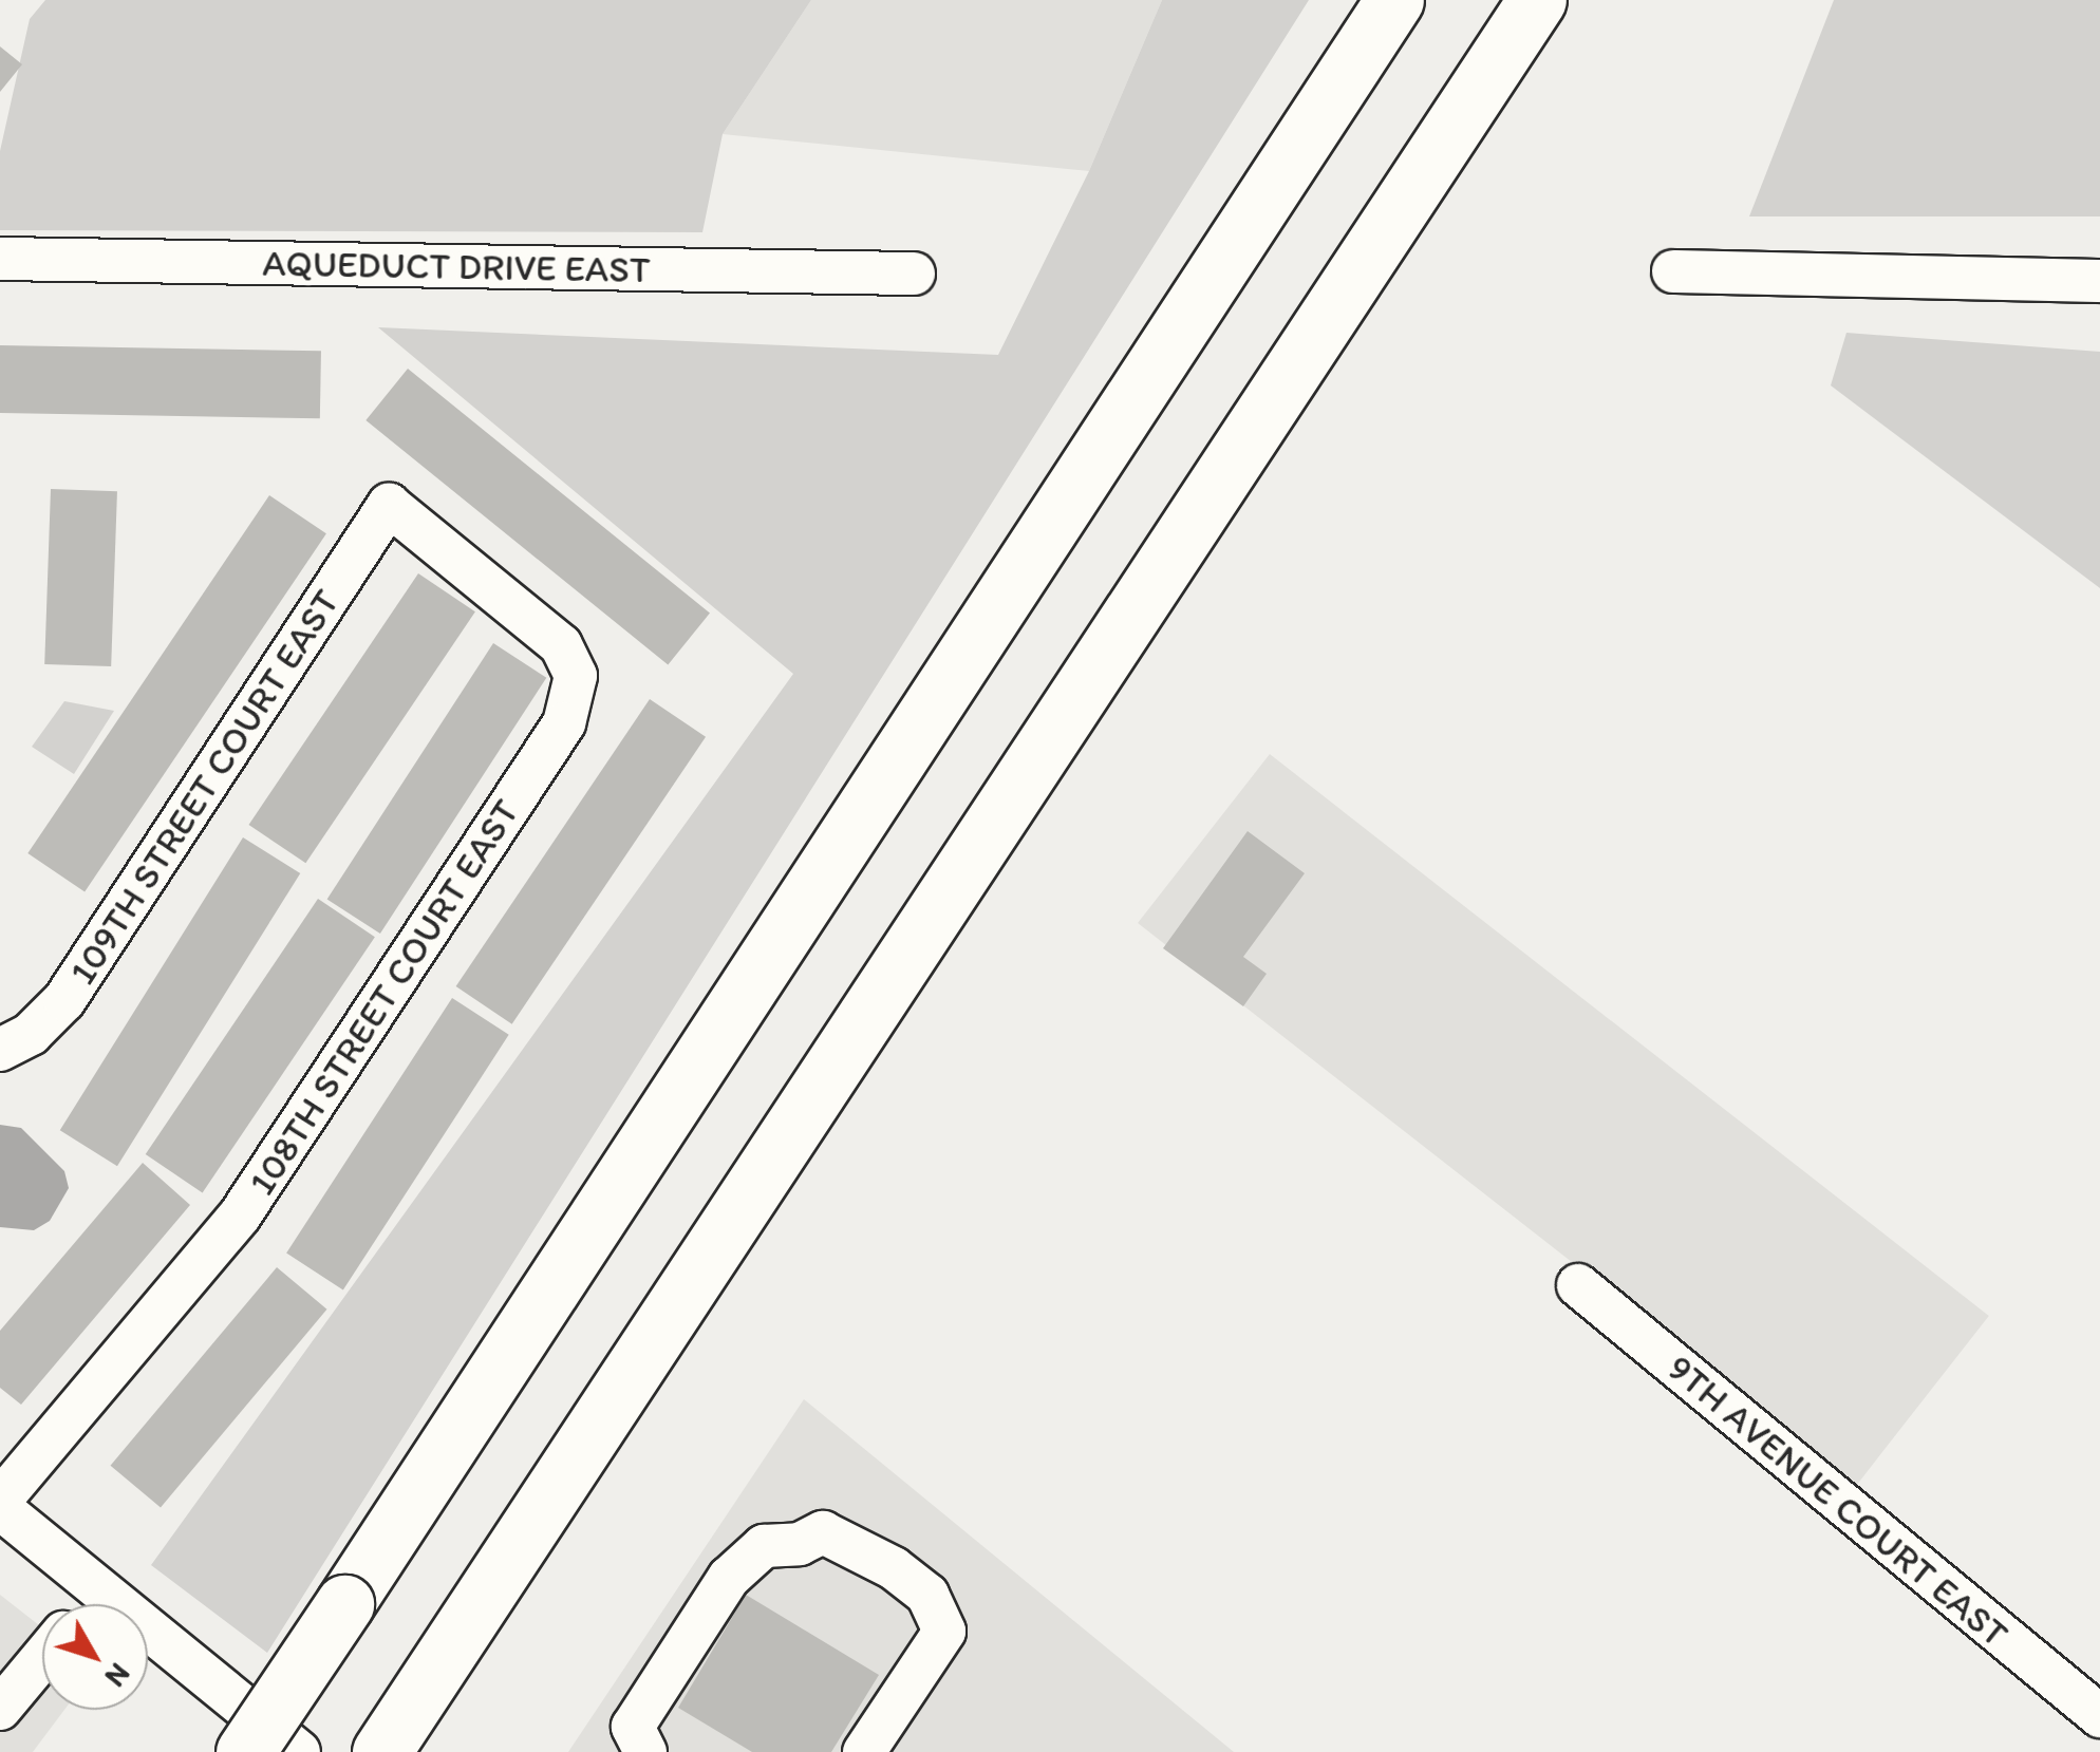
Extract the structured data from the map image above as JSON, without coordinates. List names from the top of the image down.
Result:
{
  "streets": {
    "street": [
      "AQUEDUCT DRIVE EAST",
      "109TH STREET COURT EAST",
      "108TH STREET COURT EAST",
      "9TH AVENUE COURT EAST"
    ]
  },
  "crossings": [
    ["109TH STREET COURT EAST", "108TH STREET COURT EAST"]
  ],
  "north": "bottom right"
}
